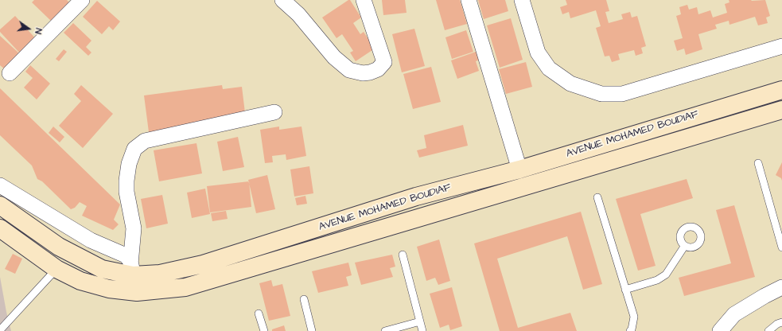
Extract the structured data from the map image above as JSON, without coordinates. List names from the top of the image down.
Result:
{
  "streets": {
    "main road": ["AVENUE MOHAMED BOUDIAF"]
  },
  "north": "right"
}
